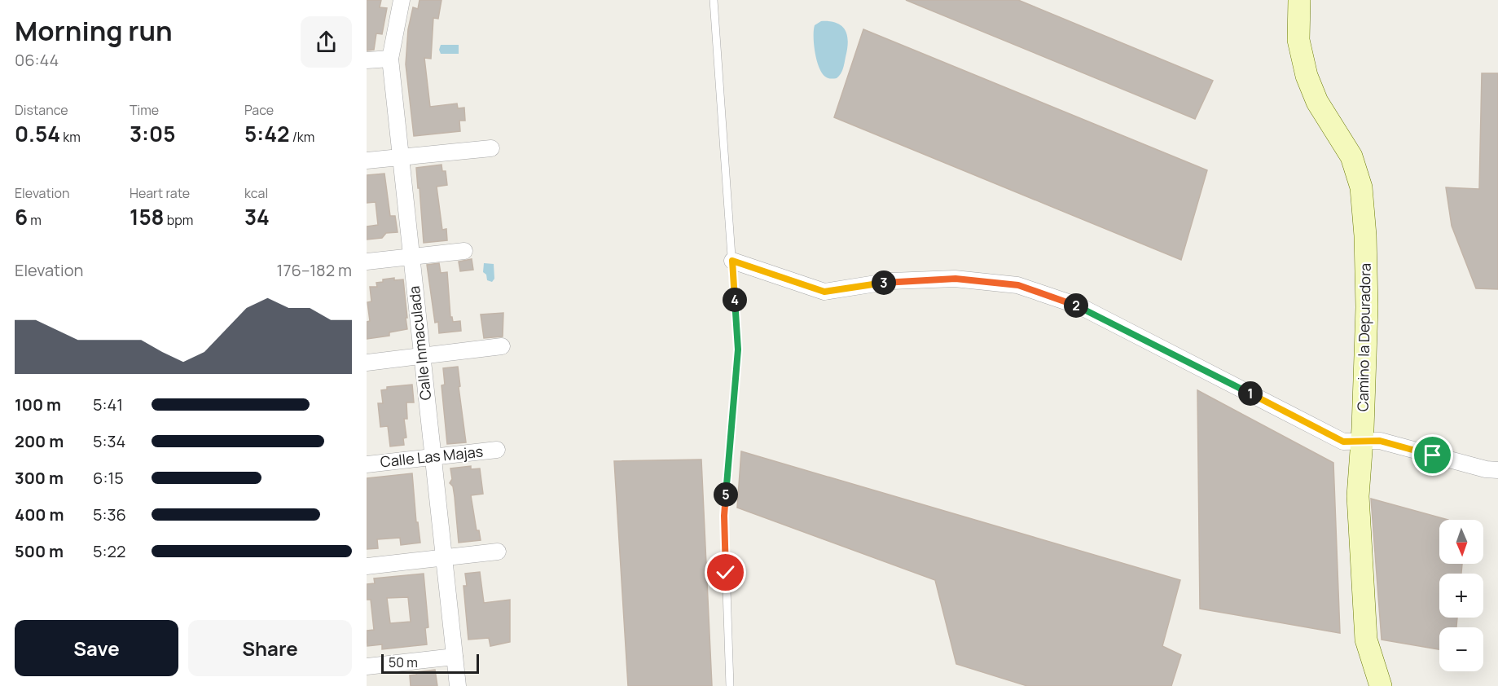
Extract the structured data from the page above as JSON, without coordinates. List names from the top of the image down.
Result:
{
  "streets": {
    "street": ["Camino la Depuradora", "Calle Inmaculada", "Calle Las Majas"]
  },
  "crossings": [
    ["Calle Inmaculada", "Calle Las Majas"]
  ],
  "scale_bar": "50 m",
  "north": "bottom",
  "page": {
    "heading": ["Morning run", "06:44"],
    "stats": [
      ["Distance", "0.54 km"],
      ["Time", "3:05"],
      ["Pace", "5:42 /km"],
      ["Elevation", "6 m"],
      ["Heart rate", "158 bpm"],
      ["kcal", "34"]
    ],
    "chart": ["Elevation", "176–182 m"],
    "pins": [
      "3",
      "4",
      "2",
      "1",
      "5"
    ],
    "list": [
      {
        "name": "100 m",
        "note": "5:41"
      },
      {
        "name": "200 m",
        "note": "5:34"
      },
      {
        "name": "300 m",
        "note": "6:15"
      },
      {
        "name": "400 m",
        "note": "5:36"
      },
      {
        "name": "500 m",
        "note": "5:22"
      }
    ],
    "map_buttons": ["+", "−"],
    "buttons": ["Save", "Share"],
    "scale": "50 m"
  }
}
